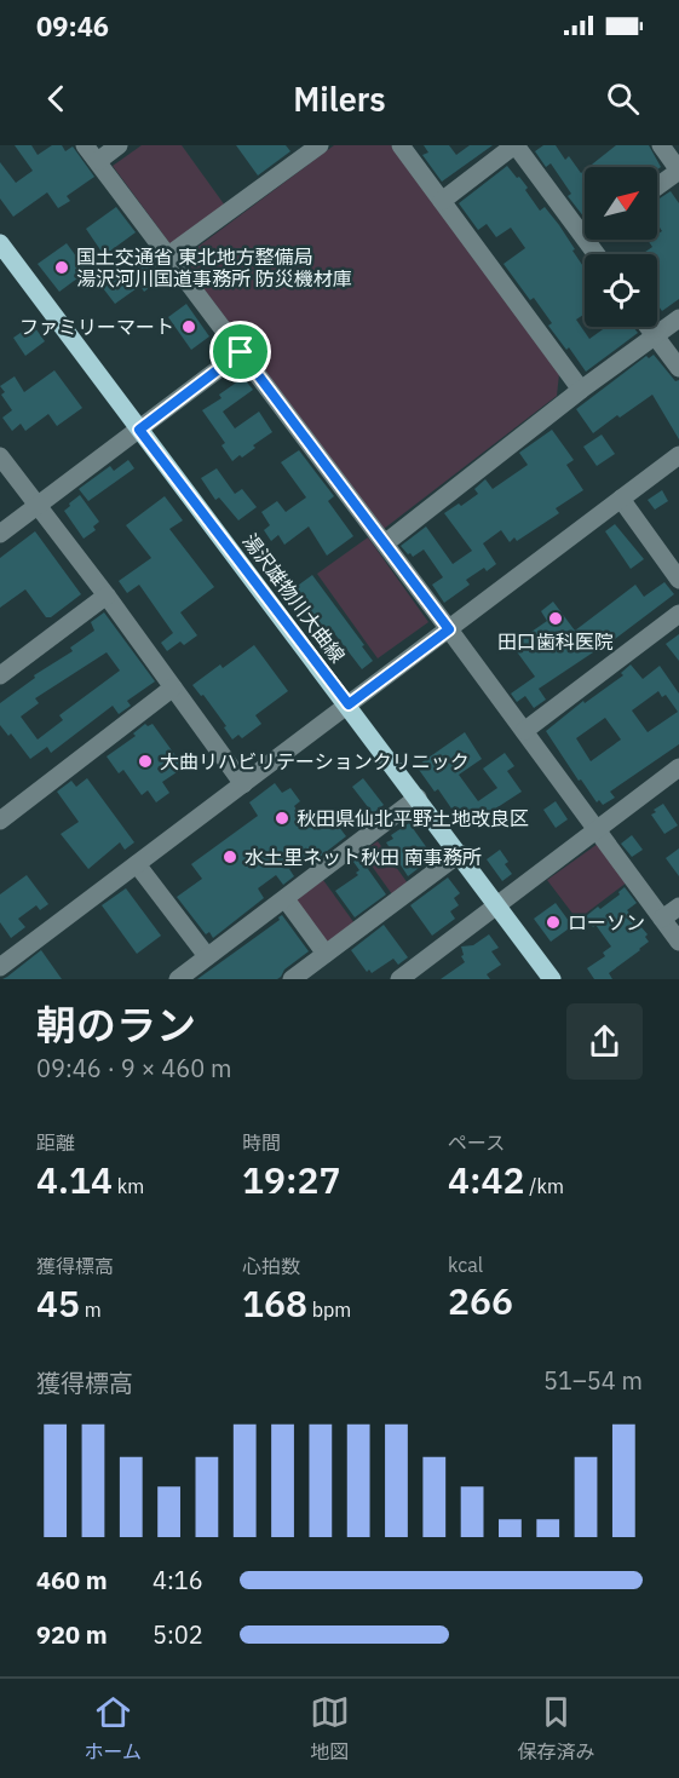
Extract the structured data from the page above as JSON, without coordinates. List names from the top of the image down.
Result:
{
  "streets": {
    "main road": ["湯沢雄物川大曲線"]
  },
  "places": [
    "国土交通省 東北地方整備局 湯沢河川国道事務所 防災機材庫",
    "ファミリーマート",
    "田口歯科医院",
    "大曲リハビリテーションクリニック",
    "秋田県仙北平野土地改良区",
    "水土里ネット秋田 南事務所",
    "ローソン"
  ],
  "north": "top right",
  "page": {
    "status": "09:46",
    "header": "Milers",
    "heading": ["朝のラン", "09:46 · 9 × 460 m"],
    "stats": [
      ["距離", "4.14 km"],
      ["時間", "19:27"],
      ["ペース", "4:42 /km"],
      ["獲得標高", "45 m"],
      ["心拍数", "168 bpm"],
      ["kcal", "266"]
    ],
    "chart": ["獲得標高", "51–54 m"],
    "list": [
      {
        "name": "460 m",
        "note": "4:16"
      },
      {
        "name": "920 m",
        "note": "5:02"
      }
    ],
    "tabs": ["ホーム", "地図", "保存済み"]
  }
}
